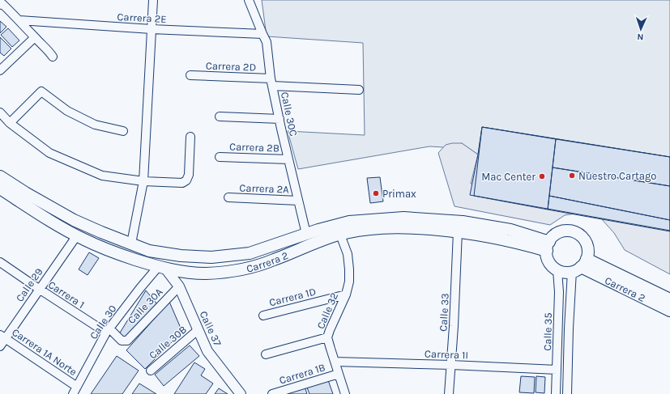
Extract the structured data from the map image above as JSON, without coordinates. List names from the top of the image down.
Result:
{
  "streets": {
    "main road": ["Carrera 2"],
    "street": [
      "Carrera 2E",
      "Carrera 2D",
      "Calle 30C",
      "Carrera 2B",
      "Carrera 2A",
      "Calle 29",
      "Carrera 1",
      "Carrera 1D",
      "Calle 30A",
      "Calle 32",
      "Calle 33",
      "Calle 30",
      "Calle 37",
      "Calle 35",
      "Calle 30B",
      "Carrera 1A Norte",
      "Carrera 1I",
      "Carrera 1B"
    ]
  },
  "crossings": [
    ["Carrera 2E", "Calle 30C"],
    ["Carrera 2D", "Calle 30C"],
    ["Calle 30C", "Carrera 2B"],
    ["Calle 30C", "Carrera 2A"],
    ["Calle 30C", "Carrera 2"],
    ["Carrera 2", "Calle 29"],
    ["Carrera 2", "Calle 32"],
    ["Carrera 2", "Calle 33"],
    ["Carrera 2", "Calle 30"],
    ["Carrera 2", "Calle 37"],
    ["Carrera 2", "Calle 35"],
    ["Calle 29", "Carrera 1"],
    ["Calle 29", "Carrera 1A Norte"],
    ["Carrera 1", "Calle 30A"],
    ["Carrera 1", "Calle 30"],
    ["Carrera 1D", "Calle 32"],
    ["Calle 30A", "Calle 37"],
    ["Calle 32", "Carrera 1I"],
    ["Calle 32", "Carrera 1B"],
    ["Calle 33", "Carrera 1I"],
    ["Calle 30", "Calle 37"],
    ["Calle 30", "Carrera 1A Norte"],
    ["Calle 37", "Calle 30B"],
    ["Calle 35", "Carrera 1I"]
  ],
  "places": ["Nuestro Cartago", "Mac Center", "Primax"],
  "north": "bottom"
}
